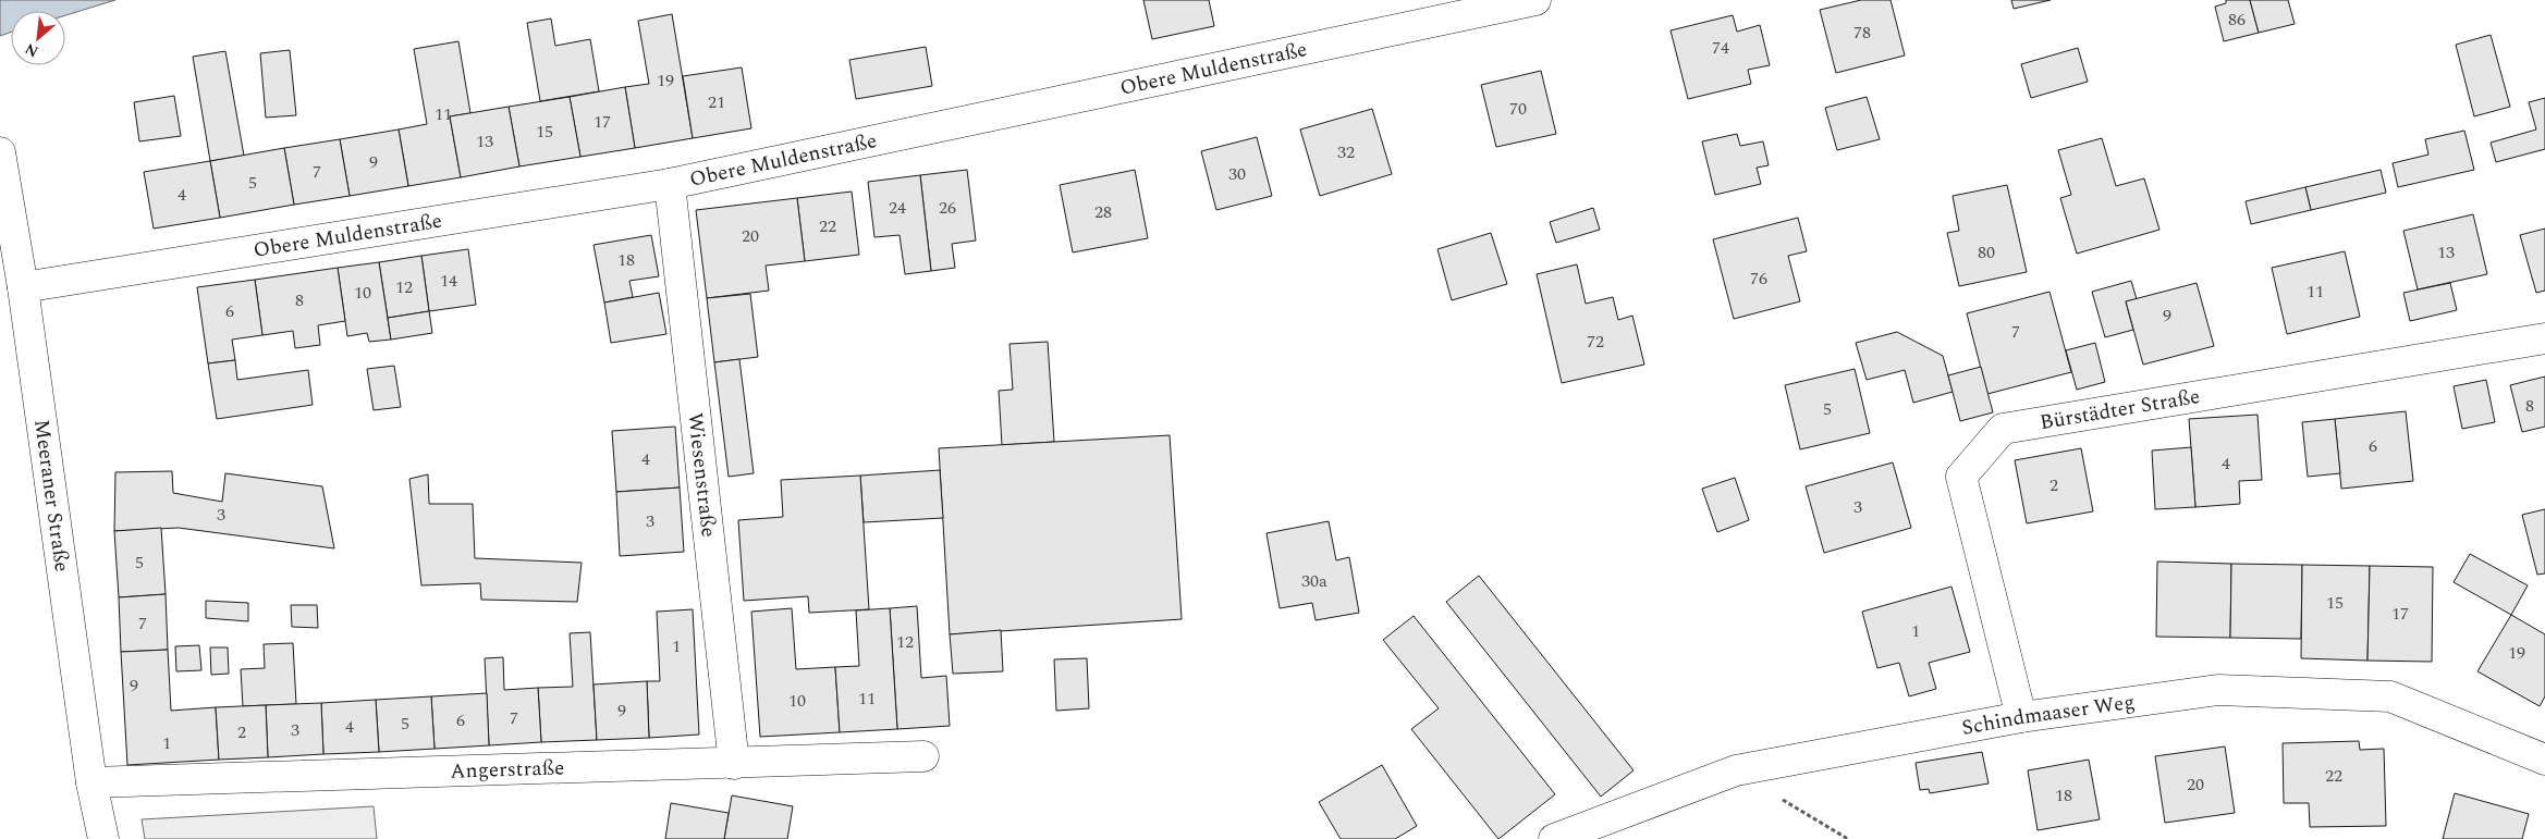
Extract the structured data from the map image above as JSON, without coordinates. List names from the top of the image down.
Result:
{
  "streets": {
    "street": [
      "Obere Muldenstraße",
      "Bürstädter Straße",
      "Wiesenstraße",
      "Meeraner Straße",
      "Schindmaaser Weg",
      "Angerstraße"
    ]
  },
  "crossings": [
    ["Obere Muldenstraße", "Wiesenstraße"],
    ["Obere Muldenstraße", "Meeraner Straße"],
    ["Bürstädter Straße", "Schindmaaser Weg"],
    ["Wiesenstraße", "Angerstraße"],
    ["Meeraner Straße", "Angerstraße"]
  ],
  "house_numbers": [
    "86",
    "78",
    "74",
    "19",
    "21",
    "70",
    "11",
    "17",
    "15",
    "13",
    "32",
    "9",
    "7",
    "30",
    "5",
    "4",
    "24",
    "26",
    "28",
    "22",
    "20",
    "80",
    "13",
    "18",
    "76",
    "14",
    "12",
    "11",
    "10",
    "8",
    "6",
    "9",
    "7",
    "72",
    "8",
    "5",
    "6",
    "4",
    "4",
    "2",
    "3",
    "3",
    "3",
    "5",
    "30a",
    "15",
    "17",
    "7",
    "1",
    "12",
    "1",
    "19",
    "9",
    "11",
    "10",
    "9",
    "7",
    "6",
    "5",
    "4",
    "3",
    "2",
    "1",
    "22",
    "20",
    "18"
  ],
  "north": "bottom left"
}
